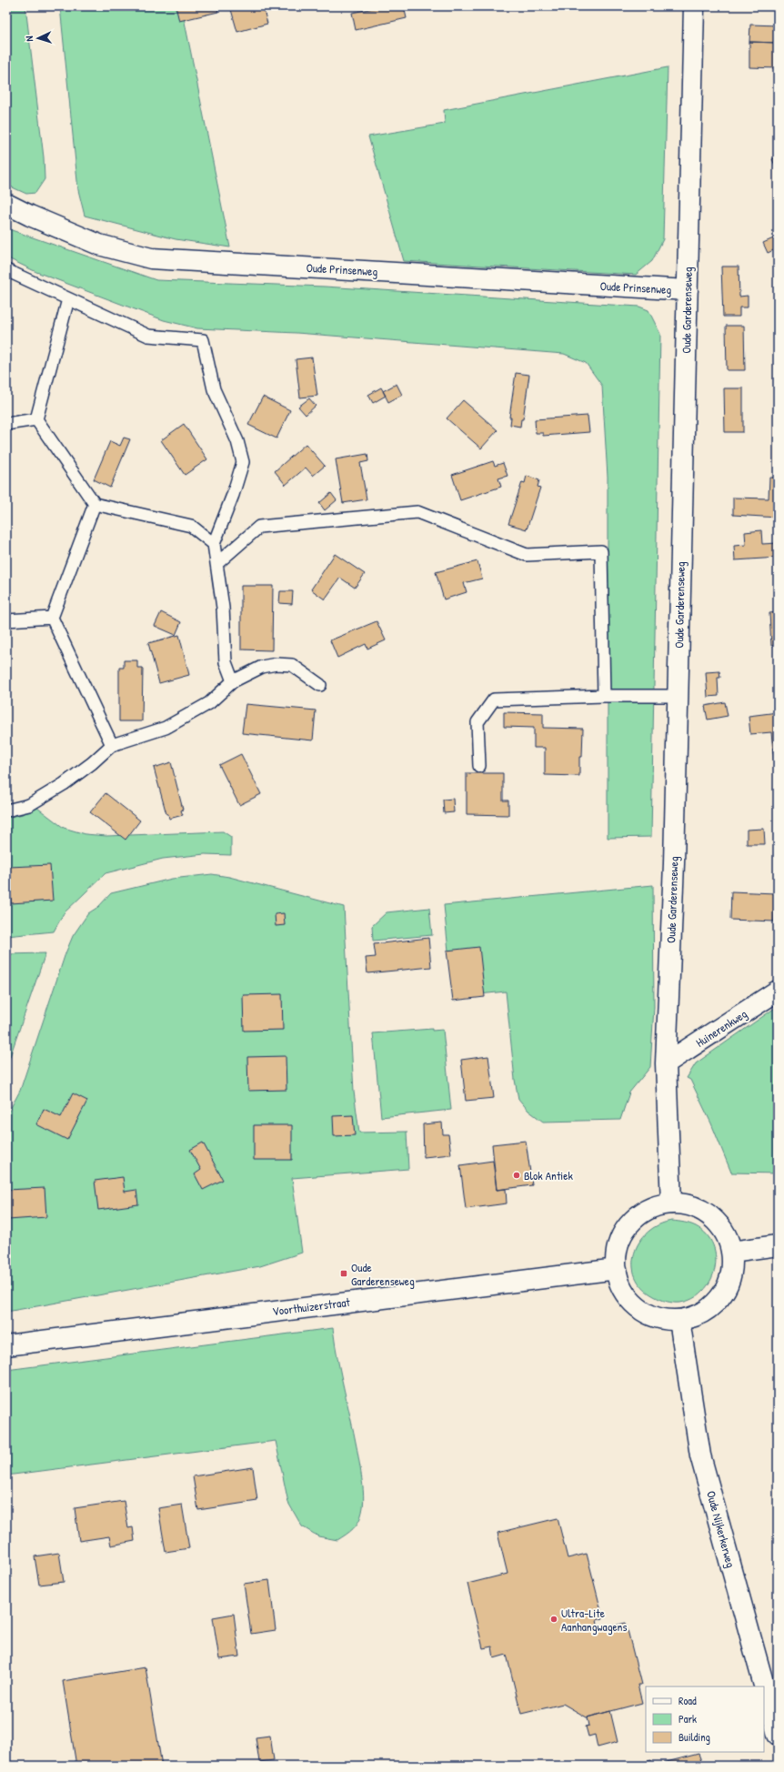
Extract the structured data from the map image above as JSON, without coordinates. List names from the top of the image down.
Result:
{
  "streets": {
    "street": [
      "Oude Prinsenweg",
      "Oude Garderenseweg",
      "Huinerenkweg",
      "Voorthuizerstraat",
      "Oude Nijkerkerweg"
    ]
  },
  "crossings": [
    ["Oude Prinsenweg", "Oude Garderenseweg"],
    ["Oude Garderenseweg", "Huinerenkweg"],
    ["Oude Garderenseweg", "Voorthuizerstraat"],
    ["Oude Garderenseweg", "Oude Nijkerkerweg"],
    ["Voorthuizerstraat", "Oude Nijkerkerweg"]
  ],
  "places": {
    "other": ["Blok Antiek", "Ultra-Lite Aanhangwagens"],
    "transit": ["Oude Garderenseweg"]
  },
  "legend": ["Road", "Park", "Building"],
  "north": "left"
}
